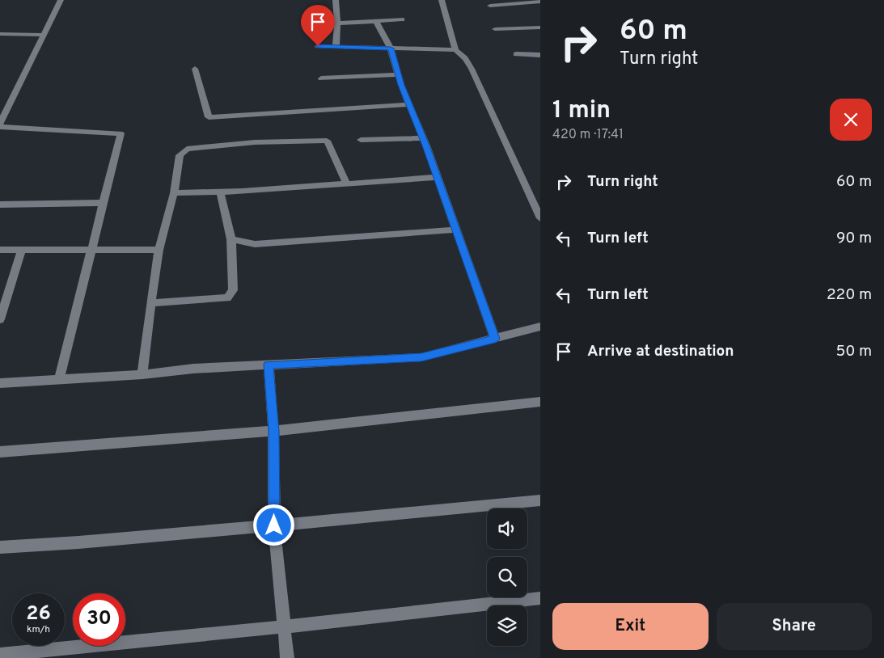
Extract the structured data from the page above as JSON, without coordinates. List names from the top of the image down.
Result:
{
  "page": {
    "turn": ["60 m", "Turn right"],
    "heading": ["1 min", "420 m · 17:41"],
    "list": [
      {
        "name": "Turn right",
        "value": "60 m"
      },
      {
        "name": "Turn left",
        "value": "90 m"
      },
      {
        "name": "Turn left",
        "value": "220 m"
      },
      {
        "name": "Arrive at destination",
        "value": "50 m"
      }
    ],
    "speed": "26 km/h",
    "limit": "30",
    "buttons": ["Exit", "Share"]
  }
}
